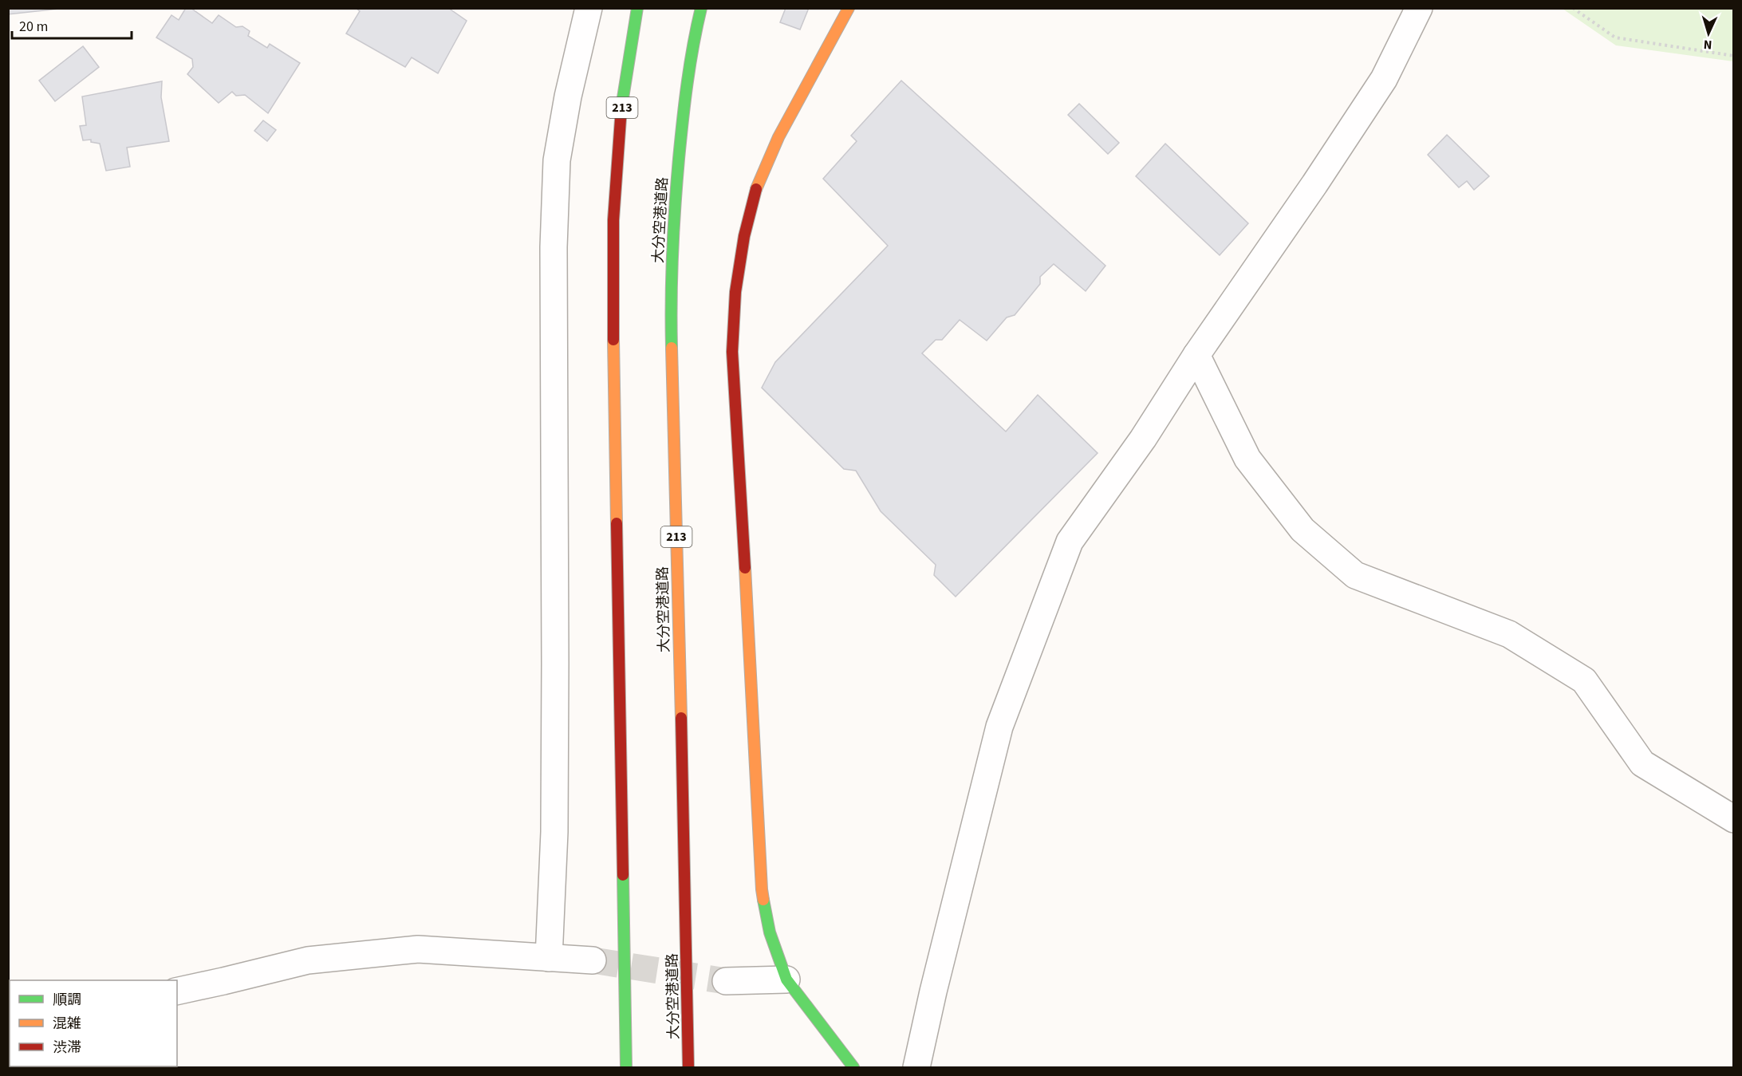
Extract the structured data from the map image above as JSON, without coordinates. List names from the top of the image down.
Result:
{
  "streets": {
    "main road": ["213", "大分空港道路"]
  },
  "legend": ["順調", "混雑", "渋滞"],
  "scale_bar": "20 m",
  "north": "bottom"
}
